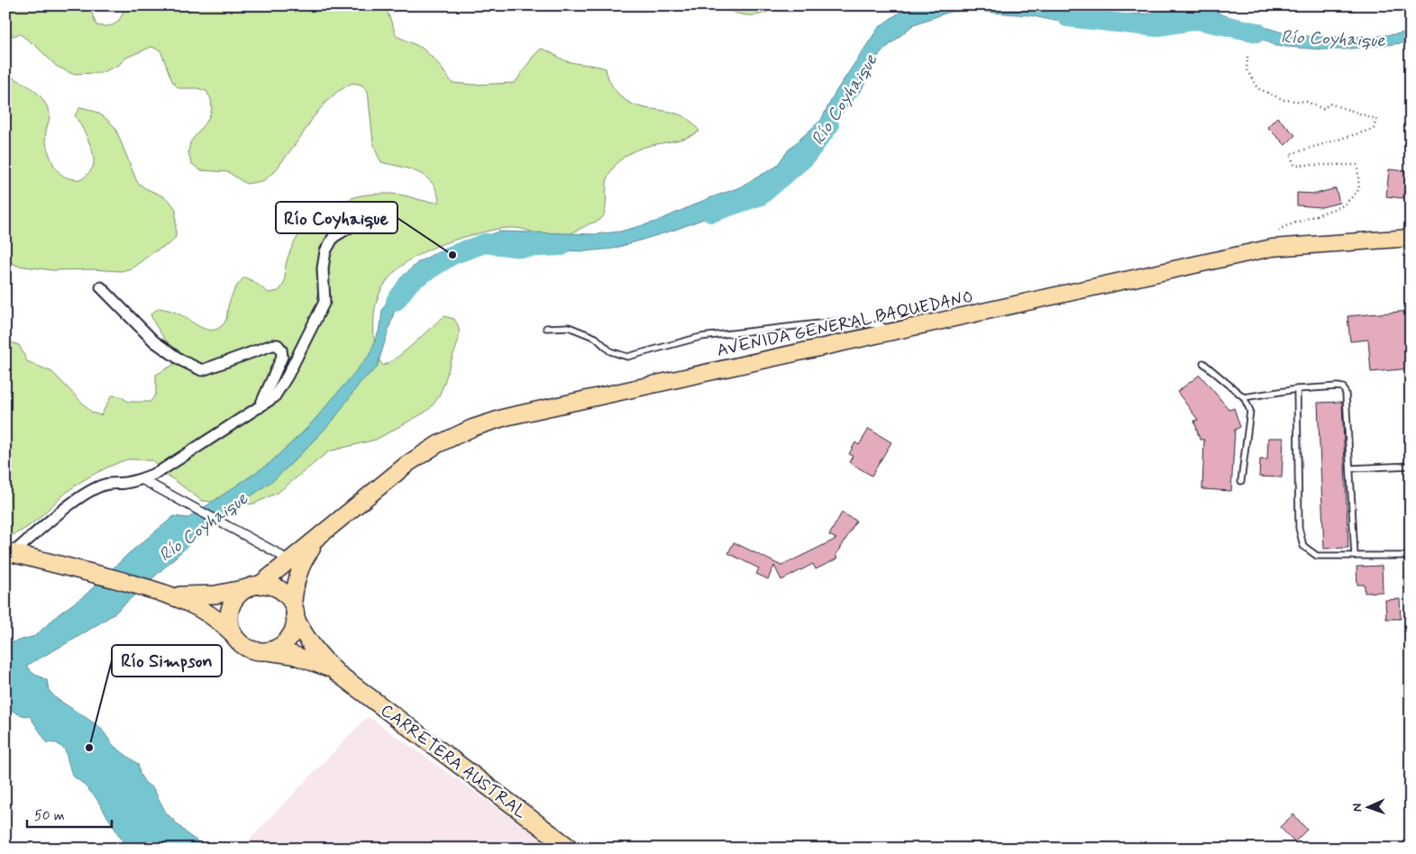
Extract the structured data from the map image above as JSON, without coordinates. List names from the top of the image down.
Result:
{
  "streets": {
    "highway": ["CARRETERA AUSTRAL"],
    "main road": ["AVENIDA GENERAL BAQUEDANO"]
  },
  "crossings": [
    ["AVENIDA GENERAL BAQUEDANO", "CARRETERA AUSTRAL"]
  ],
  "water": ["Río Coyhaique"],
  "places": ["Río Coyhaique", "Río Simpson"],
  "scale_bar": "50 m",
  "north": "left"
}
